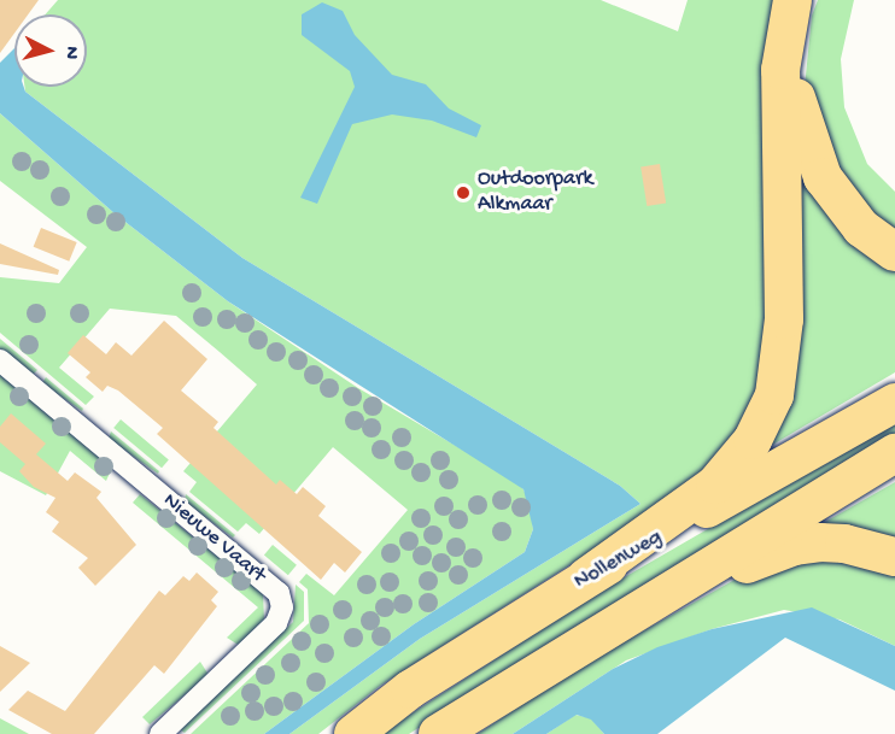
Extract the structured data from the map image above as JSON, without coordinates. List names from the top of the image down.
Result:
{
  "streets": {
    "highway": ["Nollenweg"],
    "street": ["Nieuwe Vaart"]
  },
  "places": ["Outdoorpark Alkmaar"],
  "north": "right"
}
